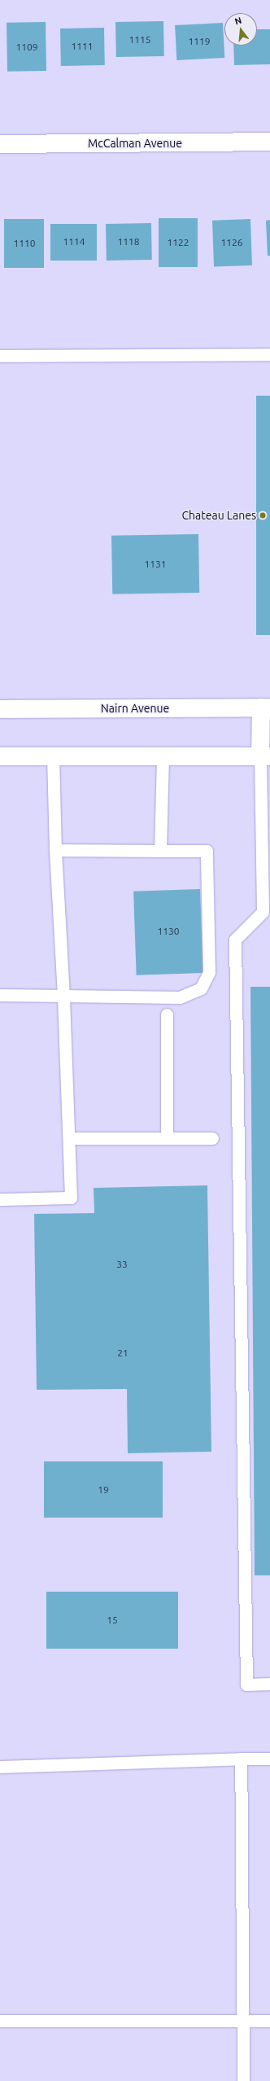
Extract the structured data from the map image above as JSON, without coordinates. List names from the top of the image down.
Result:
{
  "streets": {
    "main road": ["McCalman Avenue", "Nairn Avenue"]
  },
  "places": ["Chateau Lanes"],
  "house_numbers": [
    "1115",
    "1119",
    "1111",
    "1109",
    "1114",
    "1118",
    "1122",
    "1126",
    "1110",
    "1131",
    "1130",
    "33",
    "21",
    "19",
    "15"
  ],
  "north": "top"
}
